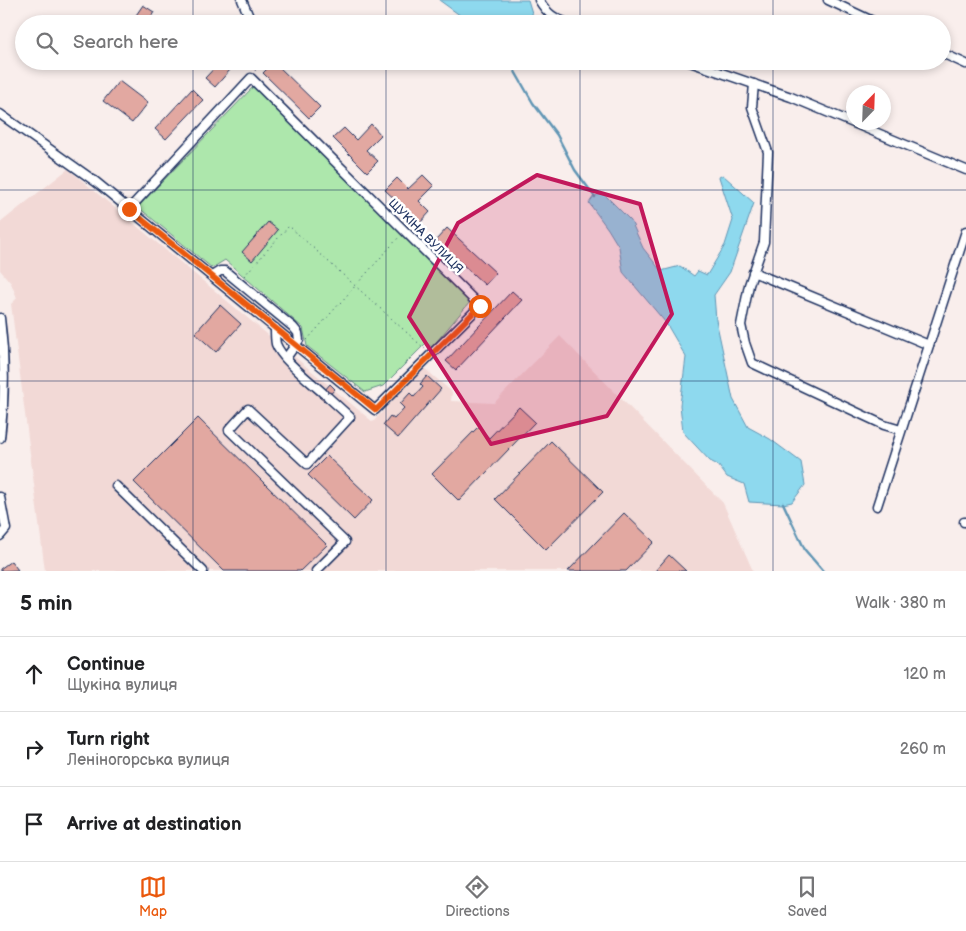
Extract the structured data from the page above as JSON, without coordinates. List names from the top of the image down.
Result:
{
  "streets": {
    "street": ["ЩУКІНА ВУЛИЦЯ"]
  },
  "north": "top right",
  "page": {
    "search": "Search here",
    "heading": ["5 min", "Walk · 380 m"],
    "list": [
      ["Continue", "Щукіна вулиця", "120 m"],
      ["Turn right", "Леніногорська вулиця", "260 m"],
      "Arrive at destination"
    ],
    "nav": ["Map", "Directions", "Saved"]
  }
}
